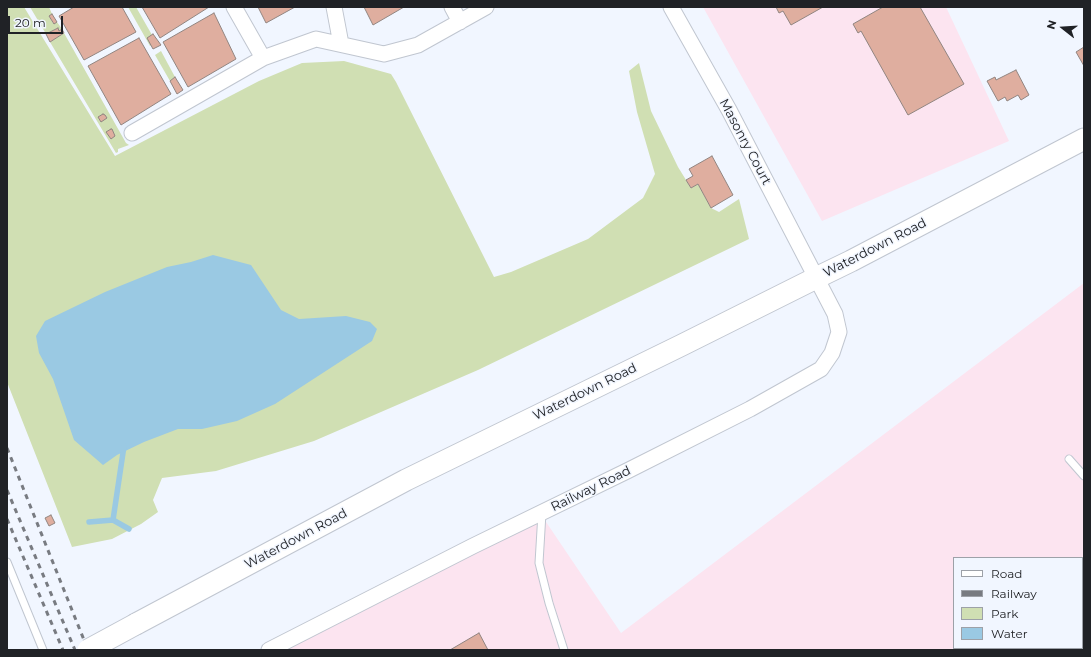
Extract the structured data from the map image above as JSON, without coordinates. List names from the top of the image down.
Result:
{
  "streets": {
    "main road": ["Waterdown Road"],
    "street": ["Masonry Court", "Railway Road"]
  },
  "crossings": [
    ["Masonry Court", "Waterdown Road"],
    ["Masonry Court", "Railway Road"],
    ["Waterdown Road", "Railway Road"]
  ],
  "legend": [
    "Road",
    "Railway",
    "Park",
    "Water"
  ],
  "scale_bar": "20 m",
  "north": "left"
}
